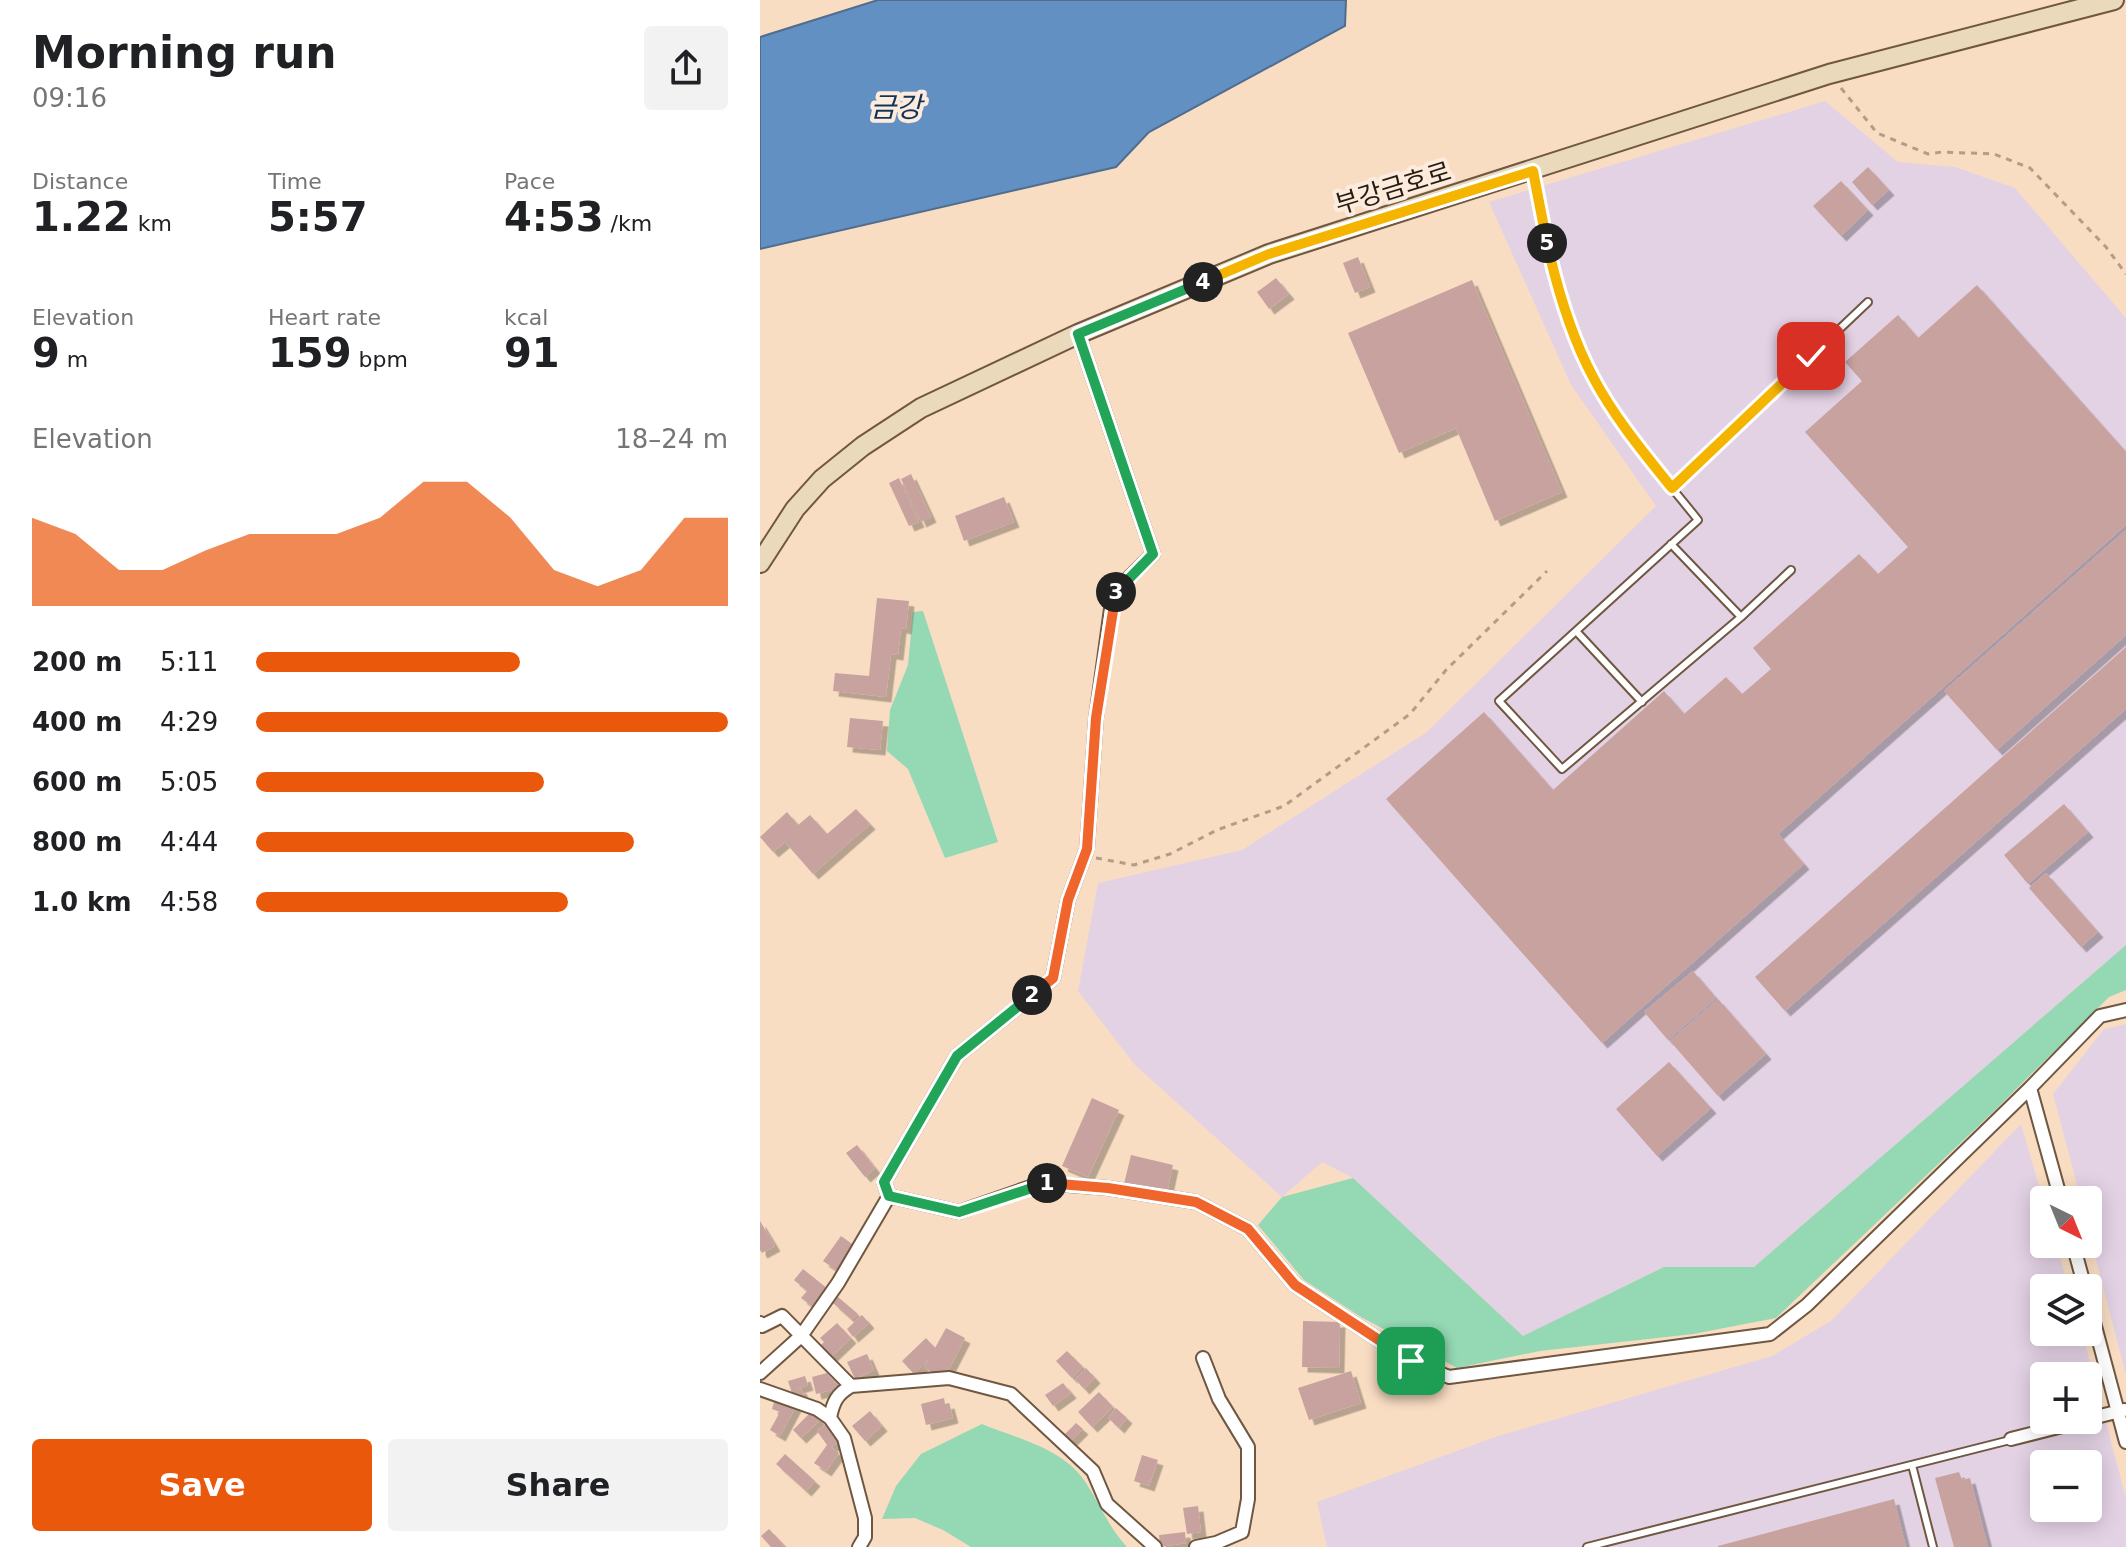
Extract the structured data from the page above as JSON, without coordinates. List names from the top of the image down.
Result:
{
  "streets": {
    "street": ["부강금호로"]
  },
  "water": ["금강"],
  "north": "bottom right",
  "page": {
    "heading": ["Morning run", "09:16"],
    "stats": [
      ["Distance", "1.22 km"],
      ["Time", "5:57"],
      ["Pace", "4:53 /km"],
      ["Elevation", "9 m"],
      ["Heart rate", "159 bpm"],
      ["kcal", "91"]
    ],
    "pins": [
      "5",
      "4",
      "3",
      "2",
      "1"
    ],
    "chart": ["Elevation", "18–24 m"],
    "list": [
      {
        "name": "200 m",
        "note": "5:11"
      },
      {
        "name": "400 m",
        "note": "4:29"
      },
      {
        "name": "600 m",
        "note": "5:05"
      },
      {
        "name": "800 m",
        "note": "4:44"
      },
      {
        "name": "1.0 km",
        "note": "4:58"
      }
    ],
    "map_buttons": ["+", "−"],
    "buttons": ["Save", "Share"]
  }
}
